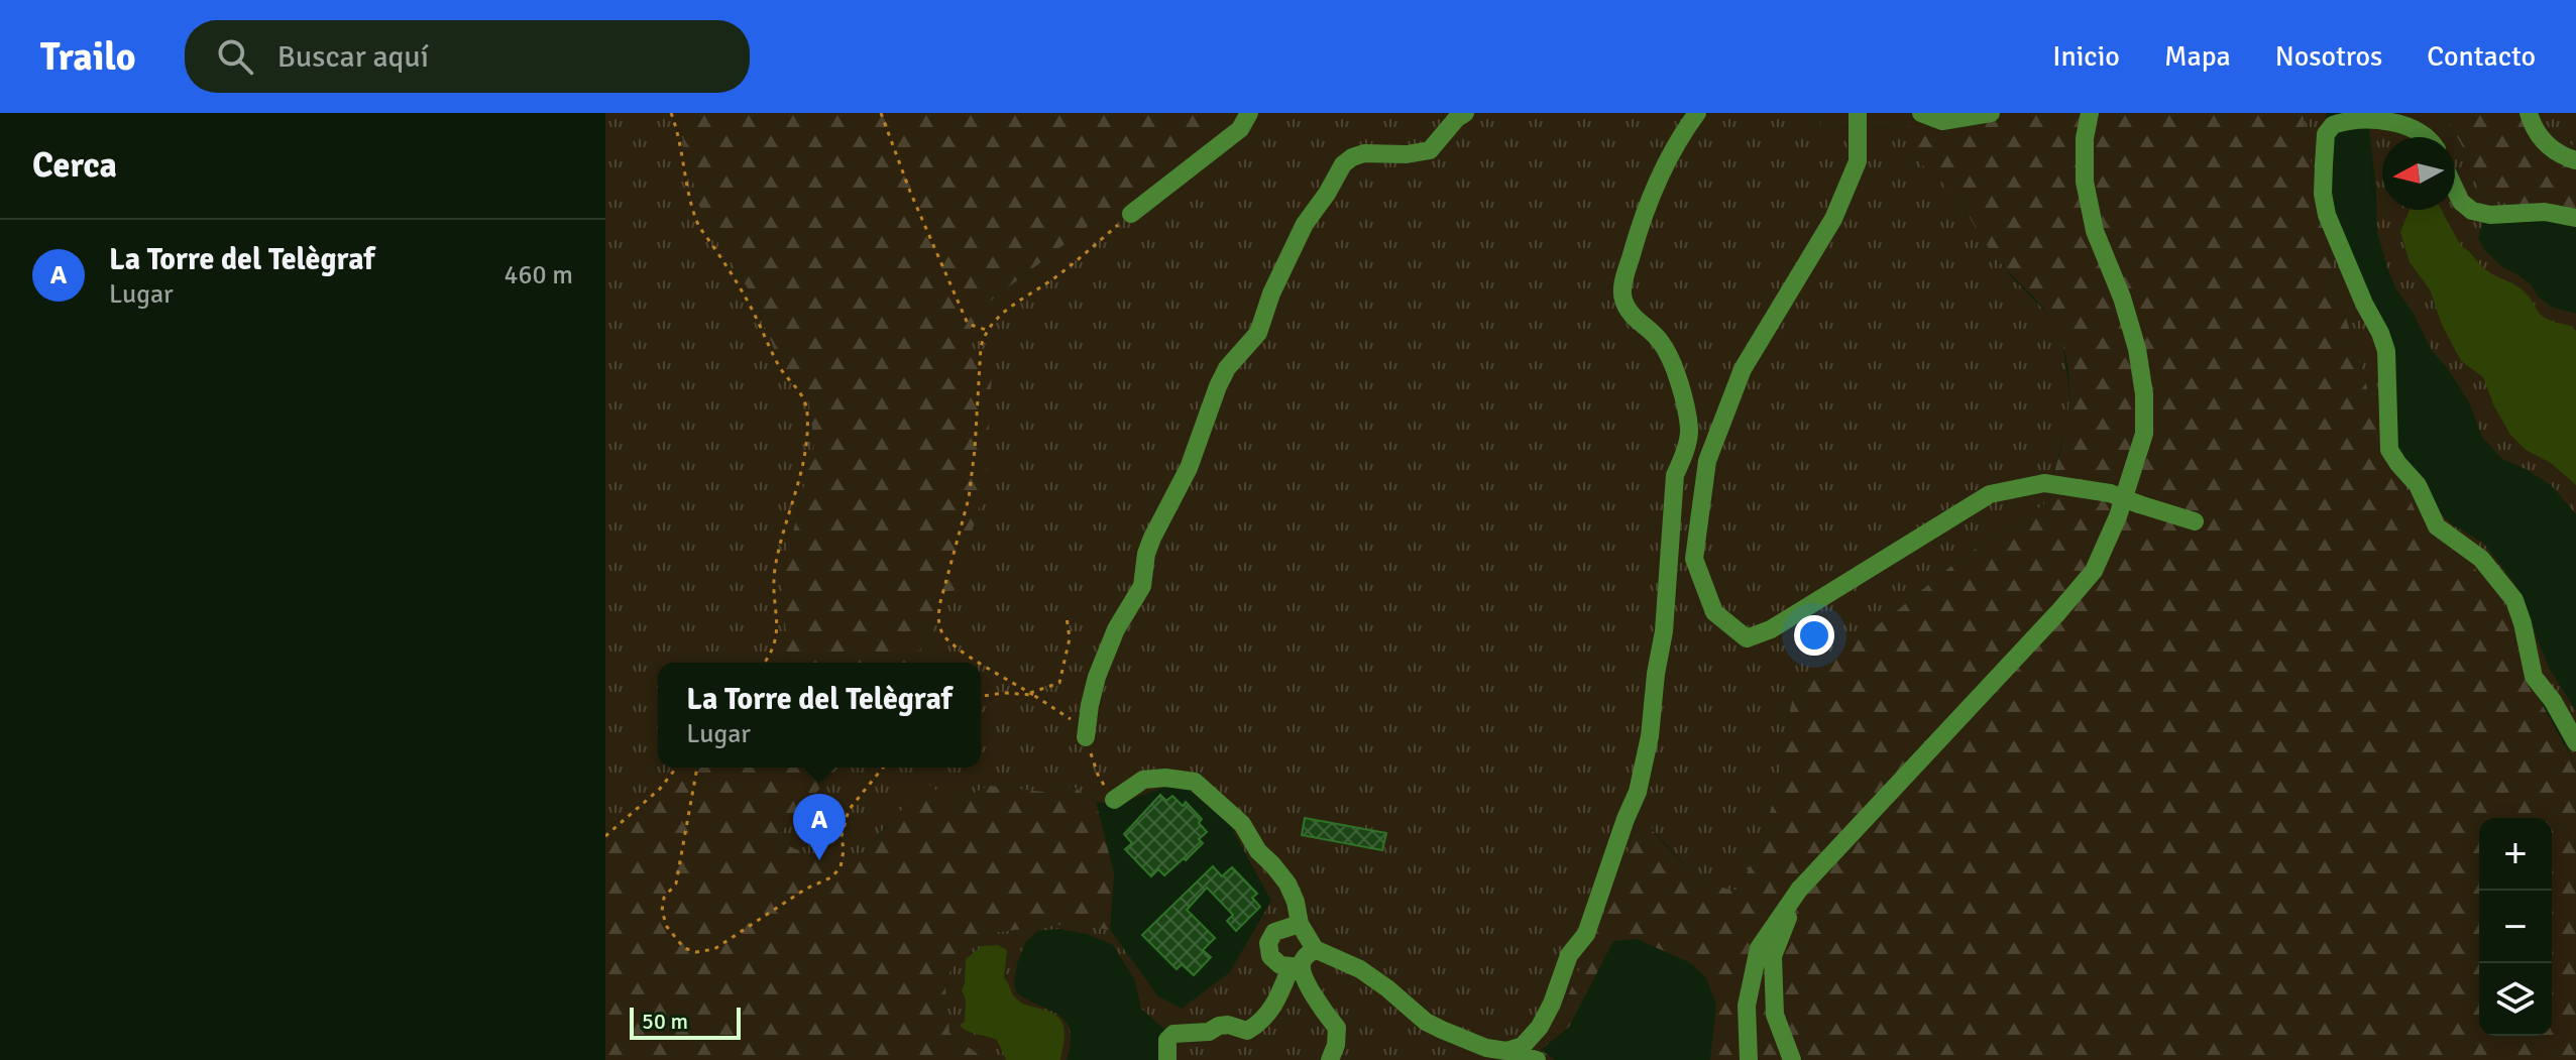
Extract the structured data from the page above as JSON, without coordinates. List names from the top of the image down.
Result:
{
  "scale_bar": "50 m",
  "north": "left",
  "page": {
    "header": "Trailo",
    "search": "Buscar aquí",
    "nav": [
      "Inicio",
      "Mapa",
      "Nosotros",
      "Contacto"
    ],
    "heading": "Cerca",
    "list": [
      {
        "mark": "A",
        "name": "La Torre del Telègraf",
        "note": "Lugar",
        "value": "460 m"
      }
    ],
    "popup": ["La Torre del Telègraf", "Lugar"],
    "pins": "A",
    "map_buttons": ["+", "−"],
    "scale": "50 m"
  }
}
